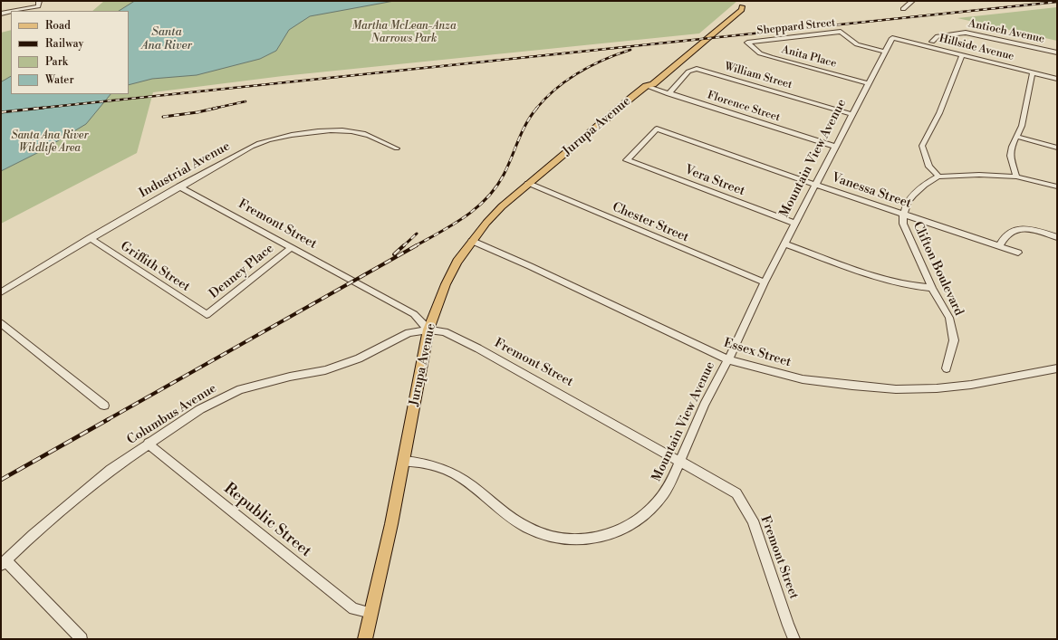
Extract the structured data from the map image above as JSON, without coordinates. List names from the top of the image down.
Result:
{
  "streets": {
    "main road": ["Jurupa Avenue"],
    "street": [
      "Sheppard Street",
      "Antioch Avenue",
      "Hillside Avenue",
      "Anita Place",
      "William Street",
      "Florence Street",
      "Mountain View Avenue",
      "Industrial Avenue",
      "Vera Street",
      "Vanessa Street",
      "Chester Street",
      "Fremont Street",
      "Griffith Street",
      "Clifton Boulevard",
      "Denney Place",
      "Essex Street",
      "Columbus Avenue",
      "Republic Street"
    ]
  },
  "crossings": [
    ["Sheppard Street", "Anita Place"],
    ["Sheppard Street", "Mountain View Avenue"],
    ["Hillside Avenue", "Mountain View Avenue"],
    ["Anita Place", "Mountain View Avenue"],
    ["William Street", "Florence Street"],
    ["William Street", "Mountain View Avenue"],
    ["Florence Street", "Jurupa Avenue"],
    ["Florence Street", "Mountain View Avenue"],
    ["Jurupa Avenue", "Mountain View Avenue"],
    ["Jurupa Avenue", "Chester Street"],
    ["Jurupa Avenue", "Fremont Street"],
    ["Jurupa Avenue", "Essex Street"],
    ["Jurupa Avenue", "Columbus Avenue"],
    ["Jurupa Avenue", "Republic Street"],
    ["Mountain View Avenue", "Vera Street"],
    ["Mountain View Avenue", "Vanessa Street"],
    ["Mountain View Avenue", "Chester Street"],
    ["Mountain View Avenue", "Fremont Street"],
    ["Mountain View Avenue", "Essex Street"],
    ["Industrial Avenue", "Fremont Street"],
    ["Industrial Avenue", "Griffith Street"],
    ["Vera Street", "Vanessa Street"],
    ["Vanessa Street", "Clifton Boulevard"],
    ["Fremont Street", "Denney Place"],
    ["Fremont Street", "Columbus Avenue"],
    ["Griffith Street", "Denney Place"],
    ["Columbus Avenue", "Republic Street"]
  ],
  "water": ["Santa Ana River"],
  "parks": ["Martha McLean-Anza Narrows Park", "Santa Ana River Wildlife Area"],
  "legend": [
    "Road",
    "Railway",
    "Park",
    "Water"
  ]
}
